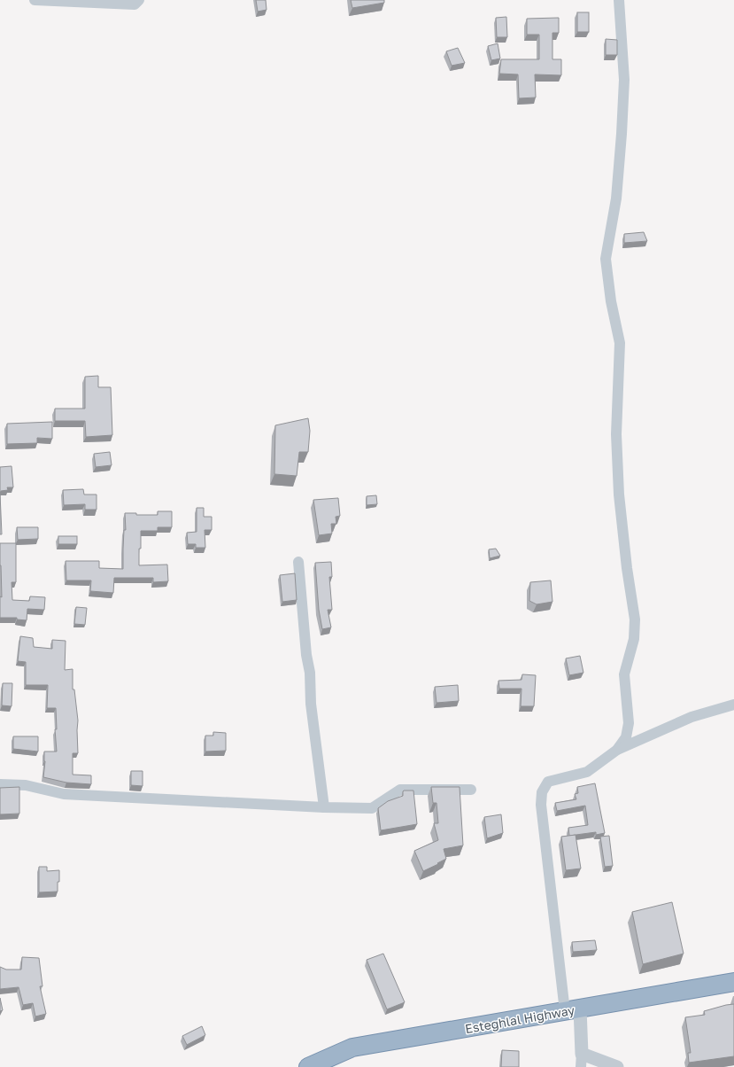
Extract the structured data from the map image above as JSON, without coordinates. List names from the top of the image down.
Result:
{
  "streets": {
    "highway": ["Esteghlal Highway"]
  }
}
